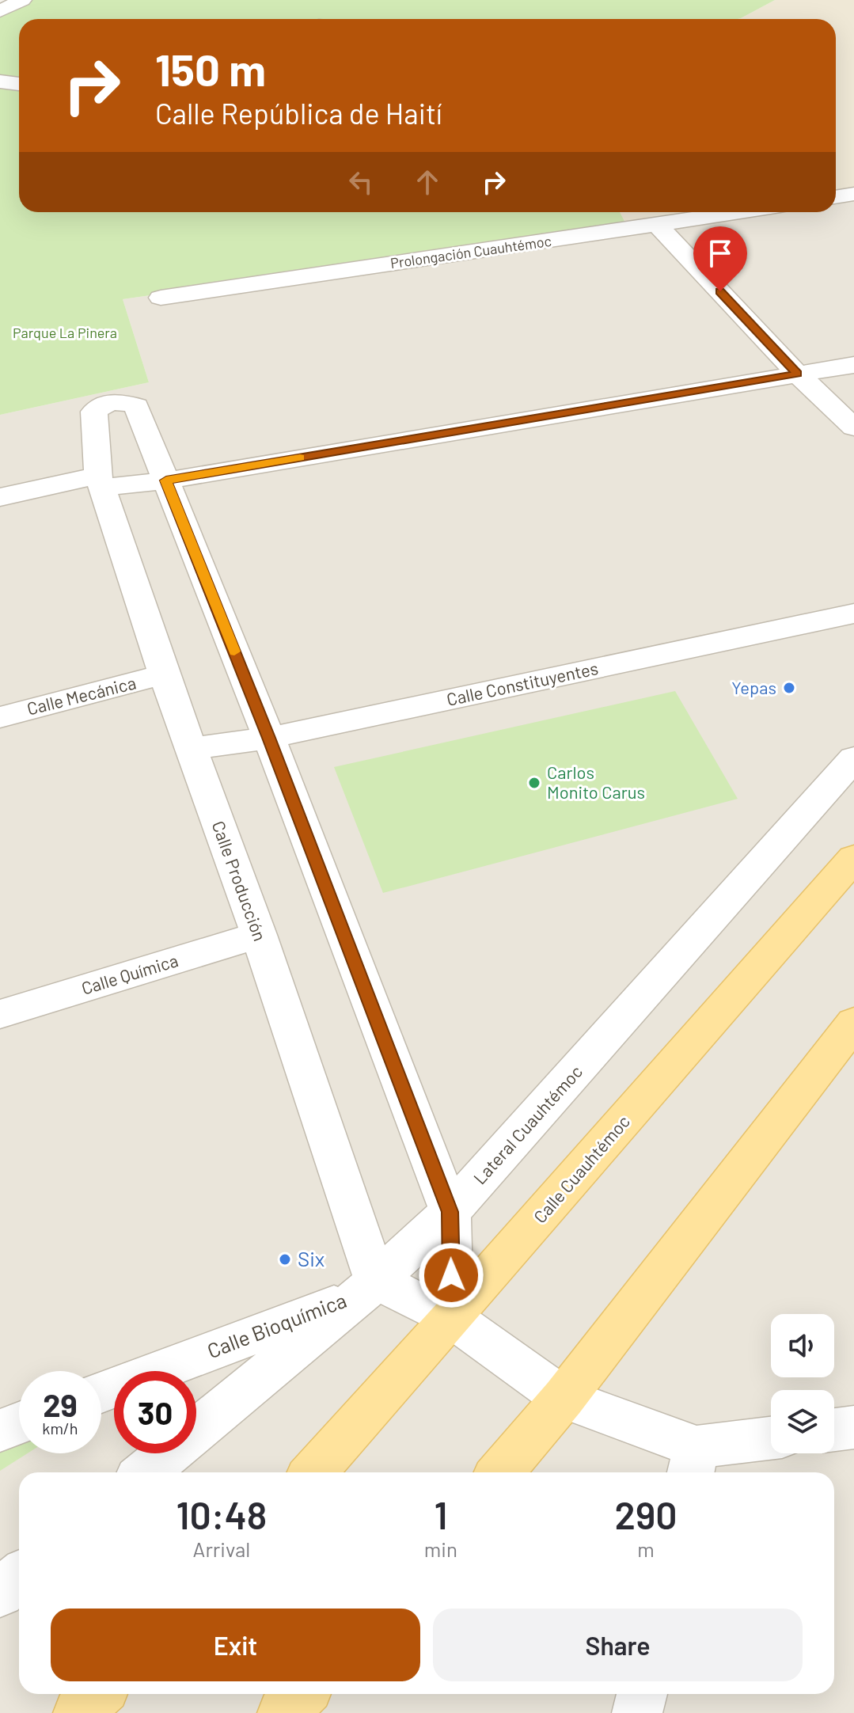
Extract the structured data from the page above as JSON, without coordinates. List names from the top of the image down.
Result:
{
  "streets": {
    "main road": ["Calle Cuauhtémoc"],
    "street": [
      "Prolongación Cuauhtémoc",
      "Calle Constituyentes",
      "Calle Mecánica",
      "Calle Producción",
      "Calle Química",
      "Lateral Cuauhtémoc",
      "Calle Bioquímica"
    ]
  },
  "crossings": [
    ["Calle Constituyentes", "Calle Producción"],
    ["Calle Mecánica", "Calle Producción"],
    ["Calle Producción", "Calle Química"],
    ["Calle Producción", "Lateral Cuauhtémoc"],
    ["Calle Producción", "Calle Bioquímica"],
    ["Lateral Cuauhtémoc", "Calle Bioquímica"]
  ],
  "parks": ["Parque La Pinera"],
  "places": ["Yepas", "Carlos Monito Carus", "Six"],
  "page": {
    "turn": ["150 m", "Calle República de Haití"],
    "speed": "29 km/h",
    "limit": "30",
    "eta": [
      "10:48",
      "Arrival",
      "1",
      "min",
      "290",
      "m"
    ],
    "buttons": ["Exit", "Share"]
  }
}
